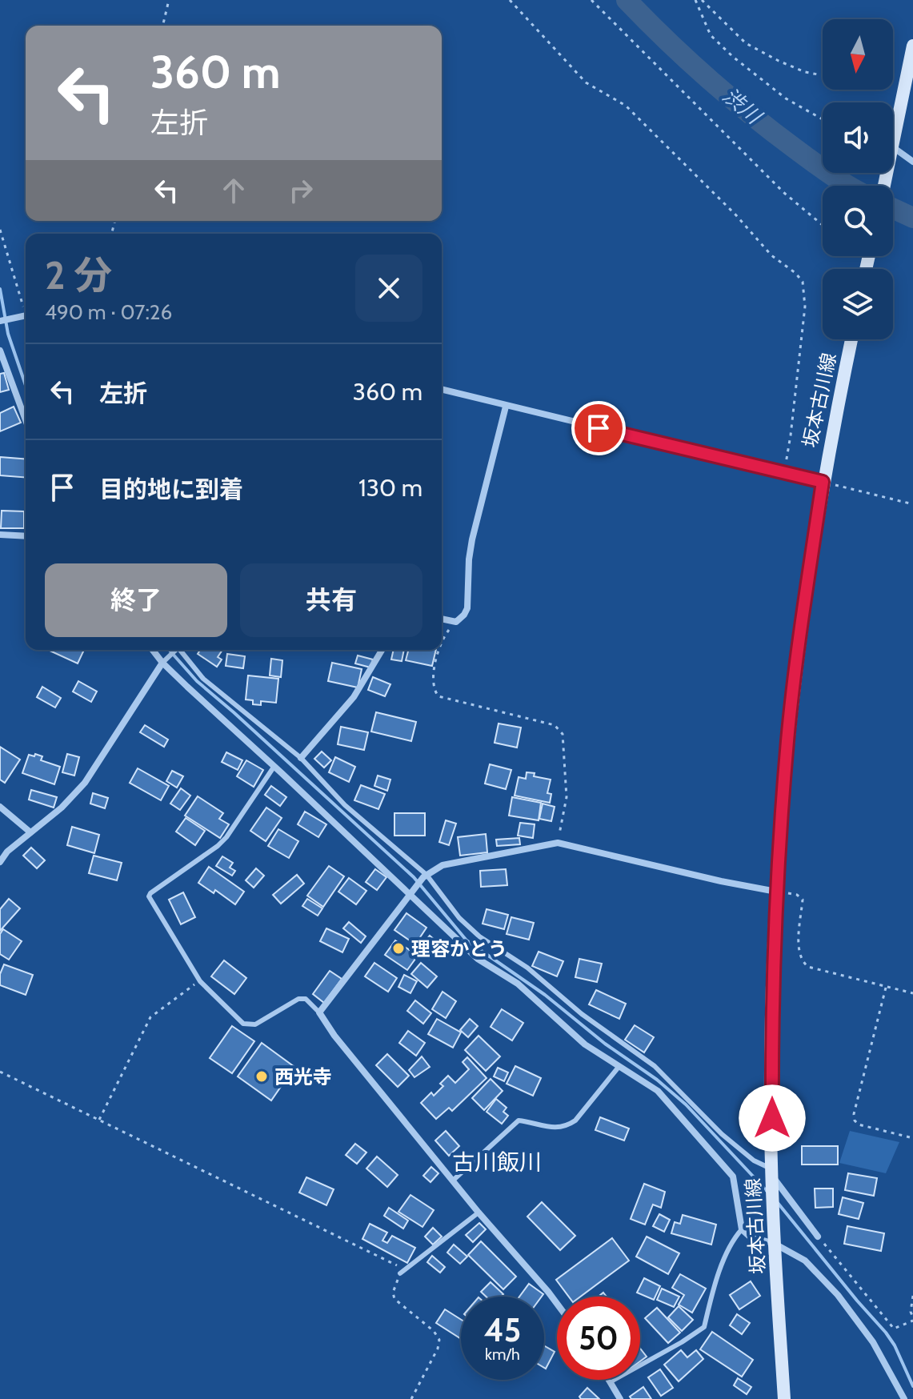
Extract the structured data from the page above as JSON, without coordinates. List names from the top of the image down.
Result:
{
  "streets": {
    "main road": ["坂本古川線"]
  },
  "districts": ["古川飯川"],
  "water": ["渋川"],
  "places": ["理容かとう", "西光寺"],
  "north": "bottom",
  "page": {
    "turn": ["360 m", "左折"],
    "heading": ["2 分", "490 m · 07:26"],
    "list": [
      {
        "name": "左折",
        "value": "360 m"
      },
      {
        "name": "目的地に到着",
        "value": "130 m"
      }
    ],
    "buttons": ["終了", "共有"],
    "speed": "45 km/h",
    "limit": "50"
  }
}
